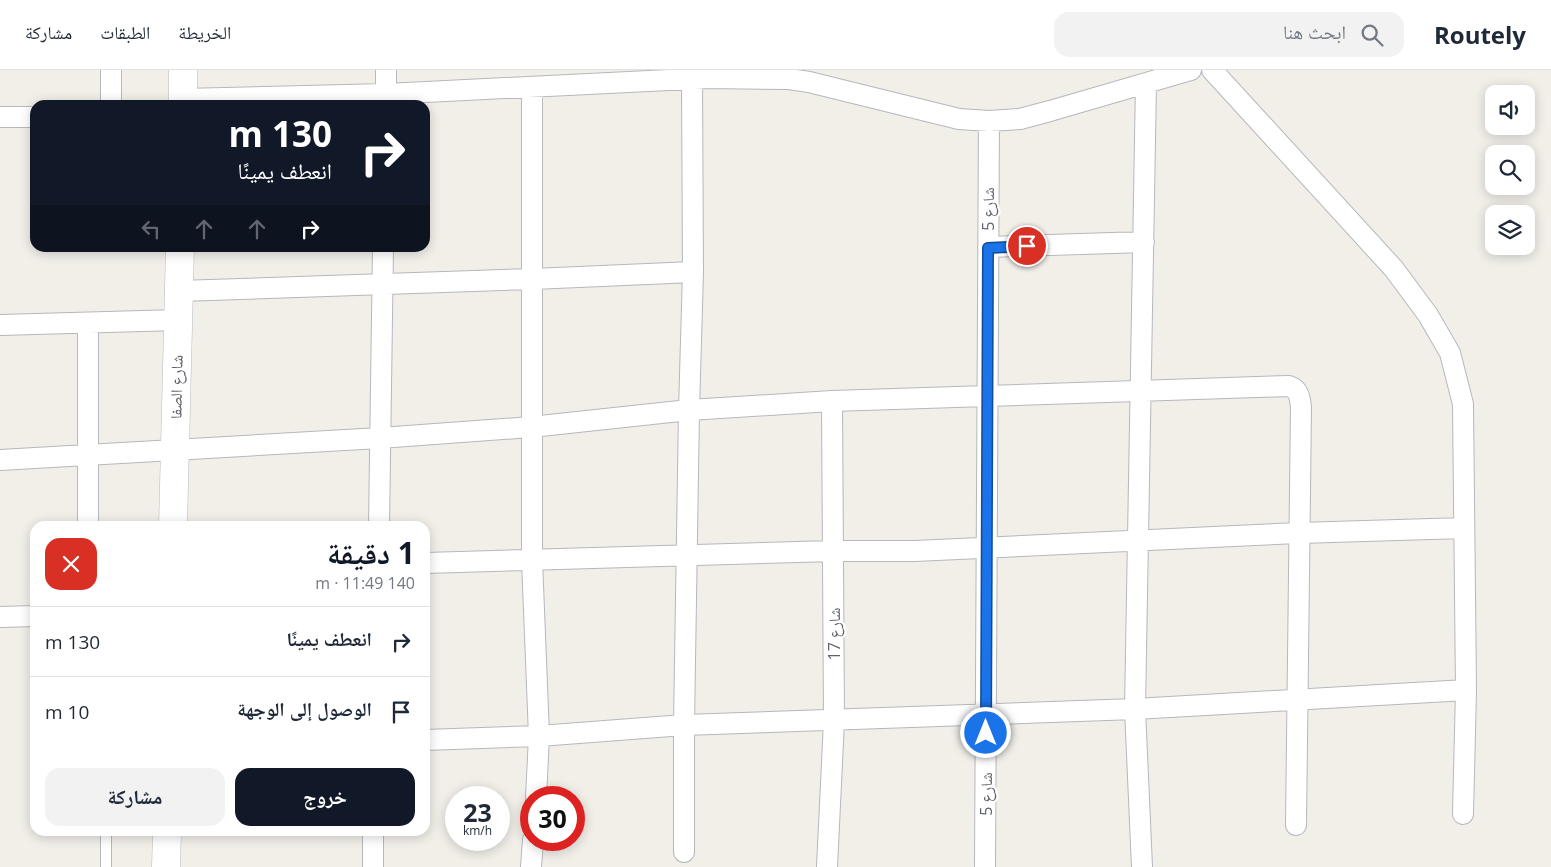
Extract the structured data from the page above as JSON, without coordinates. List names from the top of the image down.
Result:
{
  "streets": {
    "main road": ["شارع الصفا"],
    "street": ["شارع 5", "شارع 17"]
  },
  "page": {
    "header": "Routely",
    "search": "ابحث هنا",
    "nav": ["الخريطة", "الطبقات", "مشاركة"],
    "turn": ["130 m", "انعطف يمينًا"],
    "heading": ["1 دقيقة", "140 m · 11:49"],
    "list": [
      {
        "name": "انعطف يمينًا",
        "value": "130 m"
      },
      {
        "name": "الوصول إلى الوجهة",
        "value": "10 m"
      }
    ],
    "buttons": ["خروج", "مشاركة"],
    "speed": "23 km/h",
    "limit": "30"
  }
}
